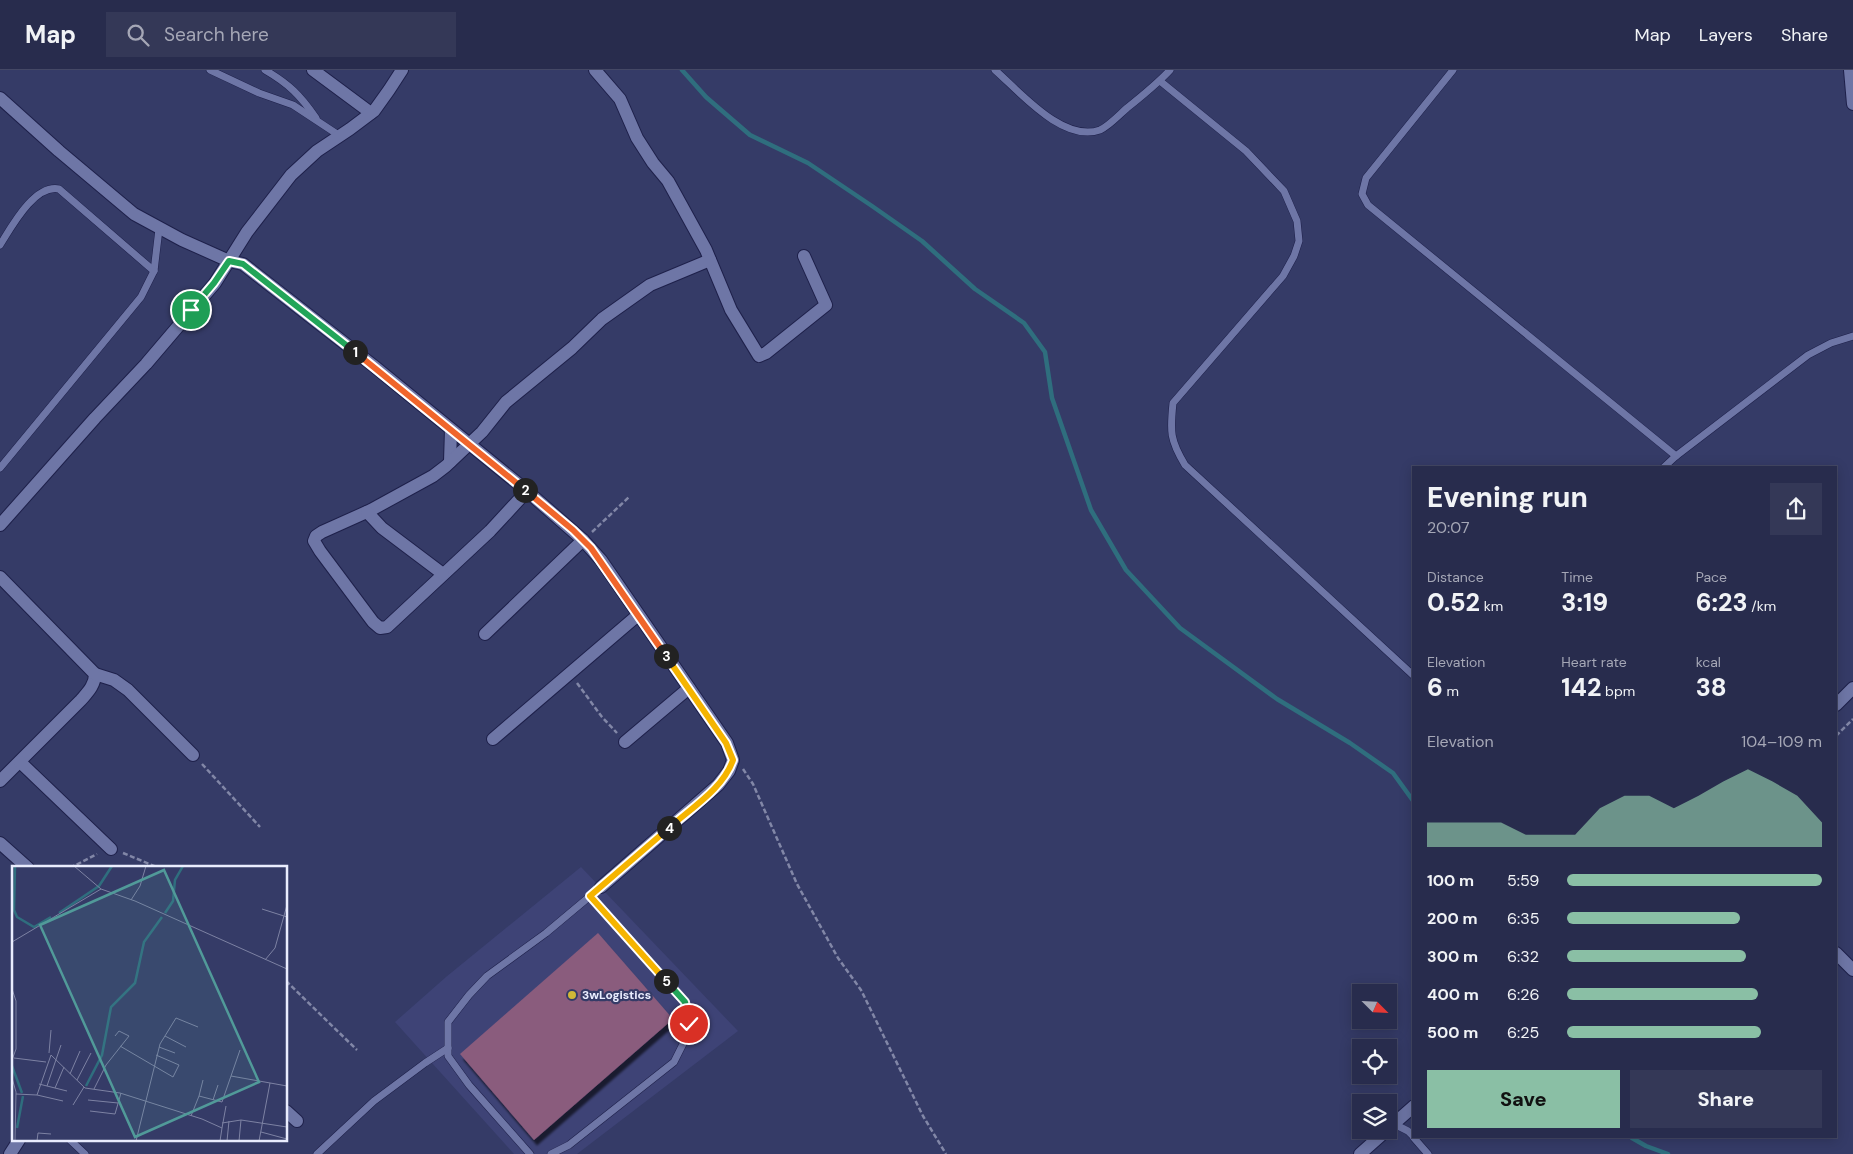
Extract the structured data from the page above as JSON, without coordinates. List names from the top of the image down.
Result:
{
  "places": ["3wLogistics"],
  "north": "bottom right",
  "page": {
    "header": "Map",
    "search": "Search here",
    "nav": ["Map", "Layers", "Share"],
    "pins": [
      "1",
      "2",
      "3",
      "4",
      "5"
    ],
    "heading": ["Evening run", "20:07"],
    "stats": [
      ["Distance", "0.52 km"],
      ["Time", "3:19"],
      ["Pace", "6:23 /km"],
      ["Elevation", "6 m"],
      ["Heart rate", "142 bpm"],
      ["kcal", "38"]
    ],
    "chart": ["Elevation", "104–109 m"],
    "list": [
      {
        "name": "100 m",
        "note": "5:59"
      },
      {
        "name": "200 m",
        "note": "6:35"
      },
      {
        "name": "300 m",
        "note": "6:32"
      },
      {
        "name": "400 m",
        "note": "6:26"
      },
      {
        "name": "500 m",
        "note": "6:25"
      }
    ],
    "buttons": ["Save", "Share"]
  }
}
